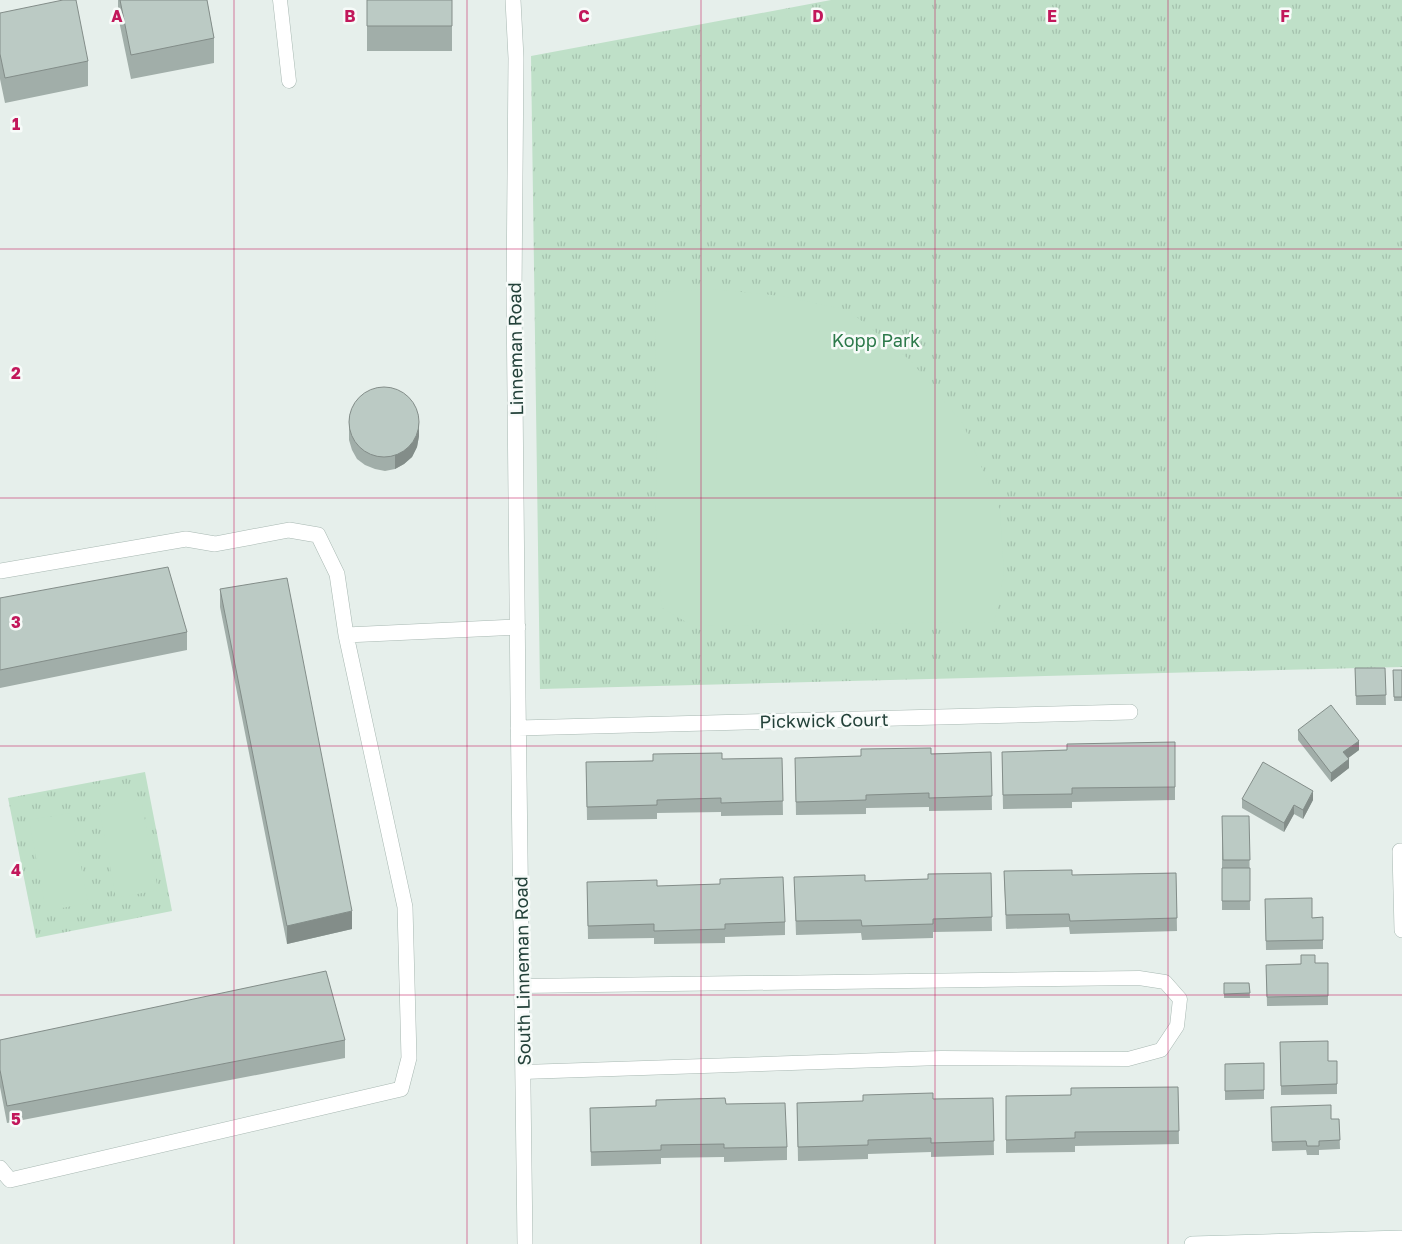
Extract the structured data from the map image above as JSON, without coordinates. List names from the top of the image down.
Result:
{
  "streets": {
    "street": ["Linneman Road", "Pickwick Court", "South Linneman Road"]
  },
  "crossings": [
    ["Linneman Road", "South Linneman Road"],
    ["Pickwick Court", "South Linneman Road"]
  ],
  "parks": ["Kopp Park"],
  "grid": {
    "columns": [
      "A",
      "B",
      "C",
      "D",
      "E",
      "F"
    ],
    "rows": [
      "1",
      "2",
      "3",
      "4",
      "5"
    ]
  }
}
